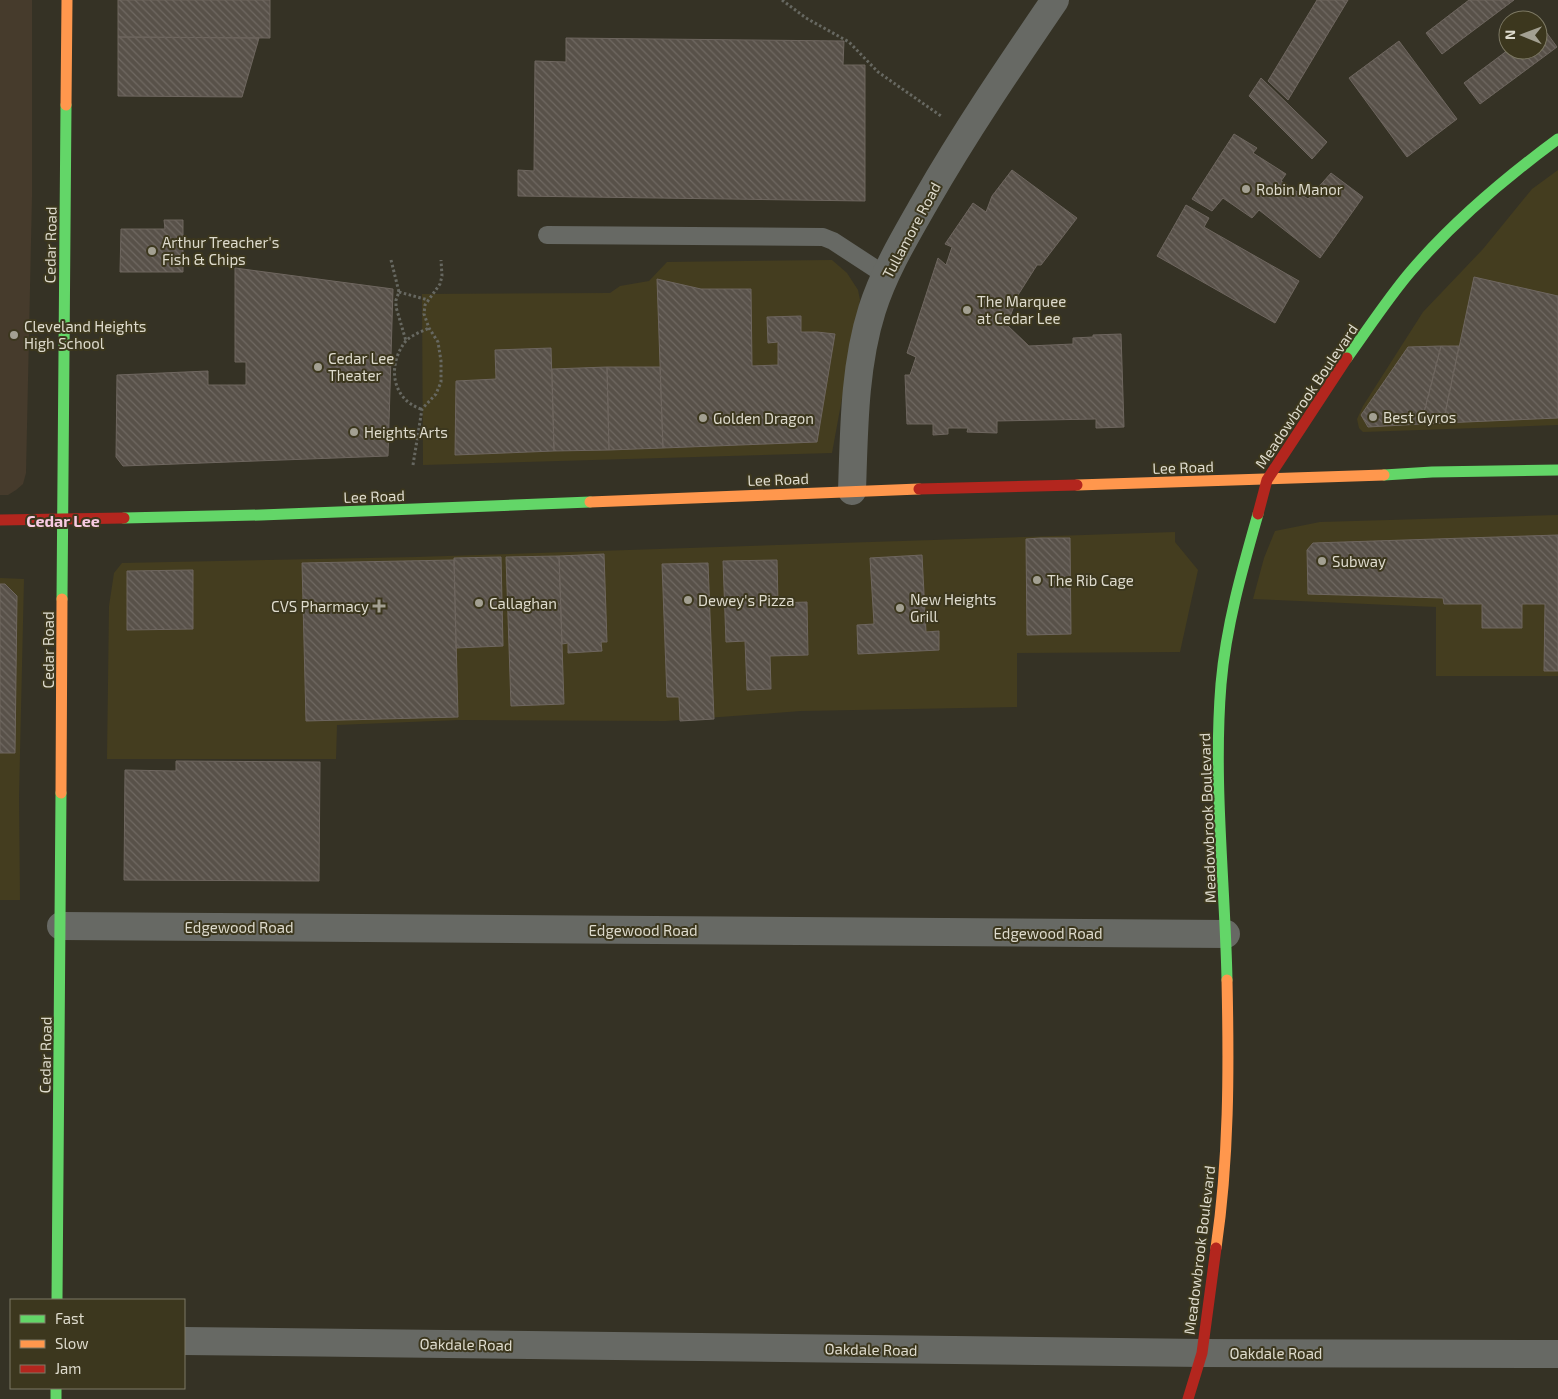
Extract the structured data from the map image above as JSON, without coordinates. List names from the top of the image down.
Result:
{
  "streets": {
    "main road": ["Cedar Road", "Meadowbrook Boulevard", "Lee Road"],
    "street": ["Tullamore Road", "Edgewood Road", "Oakdale Road"]
  },
  "crossings": [
    ["Tullamore Road", "Lee Road"],
    ["Cedar Road", "Lee Road"],
    ["Cedar Road", "Edgewood Road"],
    ["Meadowbrook Boulevard", "Lee Road"],
    ["Meadowbrook Boulevard", "Edgewood Road"],
    ["Meadowbrook Boulevard", "Oakdale Road"]
  ],
  "districts": ["Cedar Lee"],
  "places": {
    "other": [
      "Robin Manor",
      "Arthur Treacher's Fish & Chips",
      "The Marquee at Cedar Lee",
      "Cleveland Heights High School",
      "Cedar Lee Theater",
      "Best Gyros",
      "Golden Dragon",
      "Heights Arts",
      "Subway",
      "The Rib Cage",
      "Dewey's Pizza",
      "Callaghan",
      "New Heights Grill"
    ],
    "health": ["CVS Pharmacy"]
  },
  "legend": ["Fast", "Slow", "Jam"],
  "north": "left"
}
